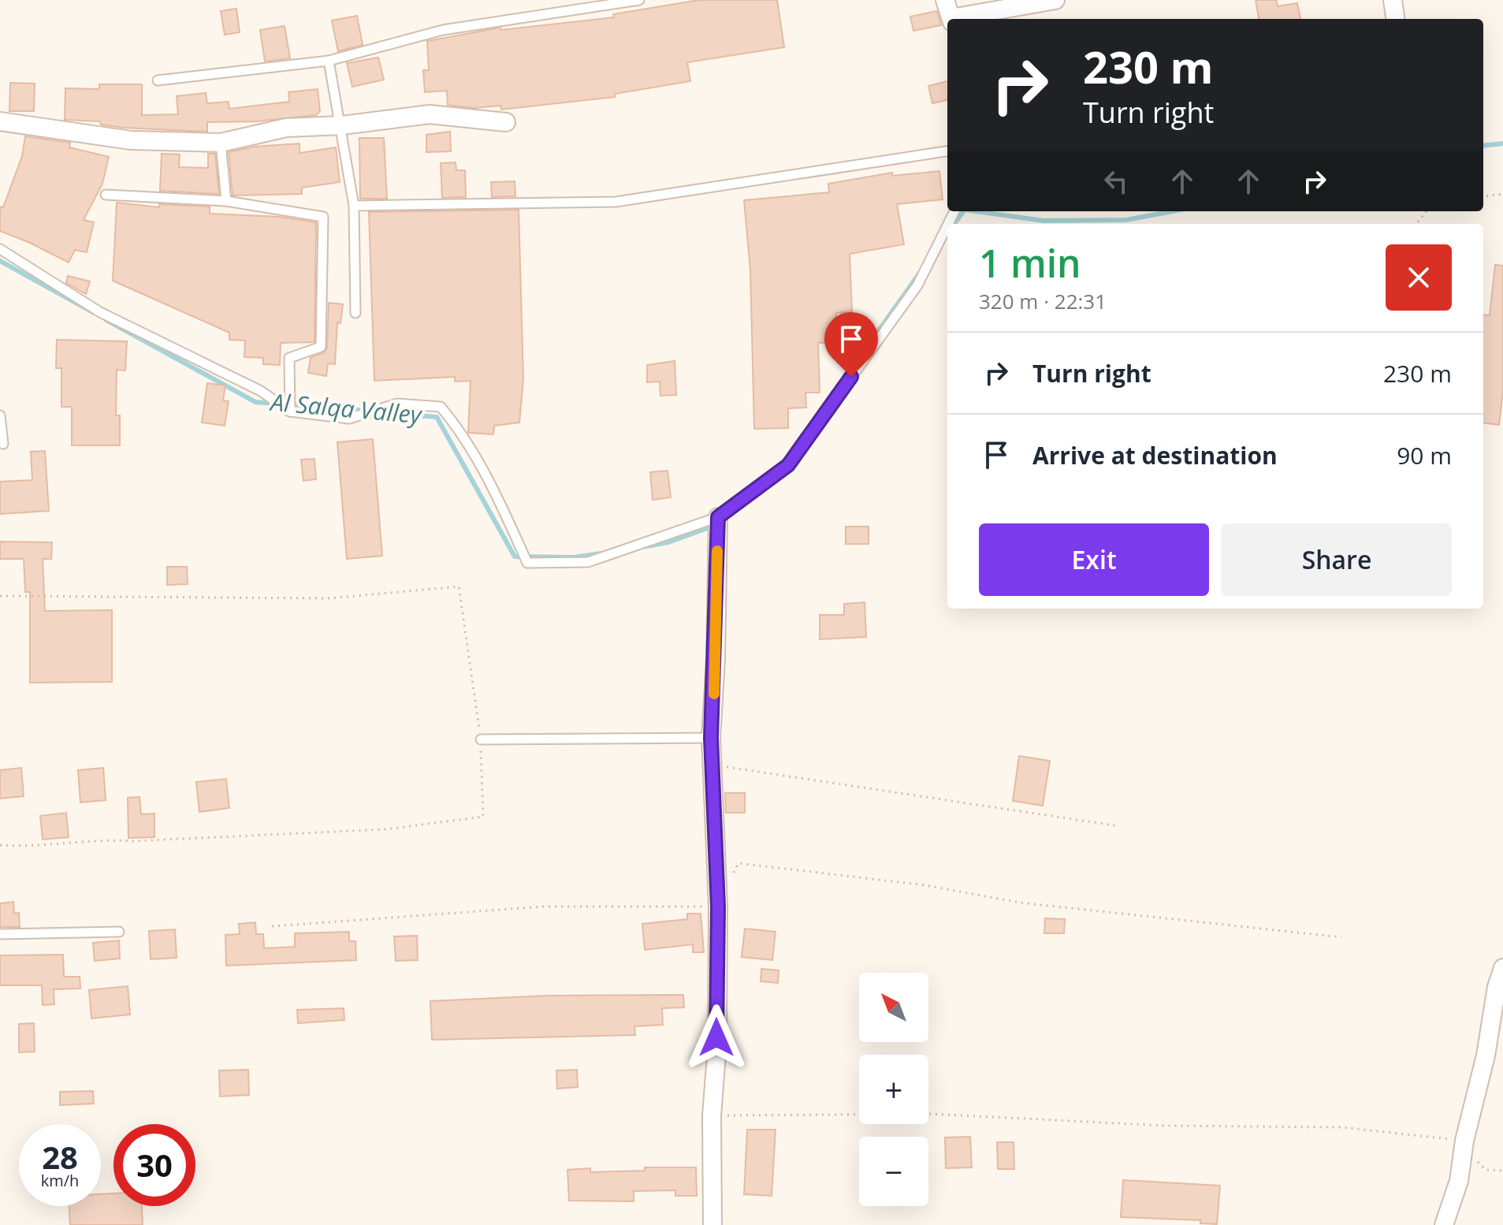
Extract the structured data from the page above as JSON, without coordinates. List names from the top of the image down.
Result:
{
  "water": ["Al Salqa Valley"],
  "north": "top left",
  "page": {
    "turn": ["230 m", "Turn right"],
    "heading": ["1 min", "320 m · 22:31"],
    "list": [
      {
        "name": "Turn right",
        "value": "230 m"
      },
      {
        "name": "Arrive at destination",
        "value": "90 m"
      }
    ],
    "buttons": ["Exit", "Share"],
    "map_buttons": ["+", "−"],
    "speed": "28 km/h",
    "limit": "30"
  }
}
